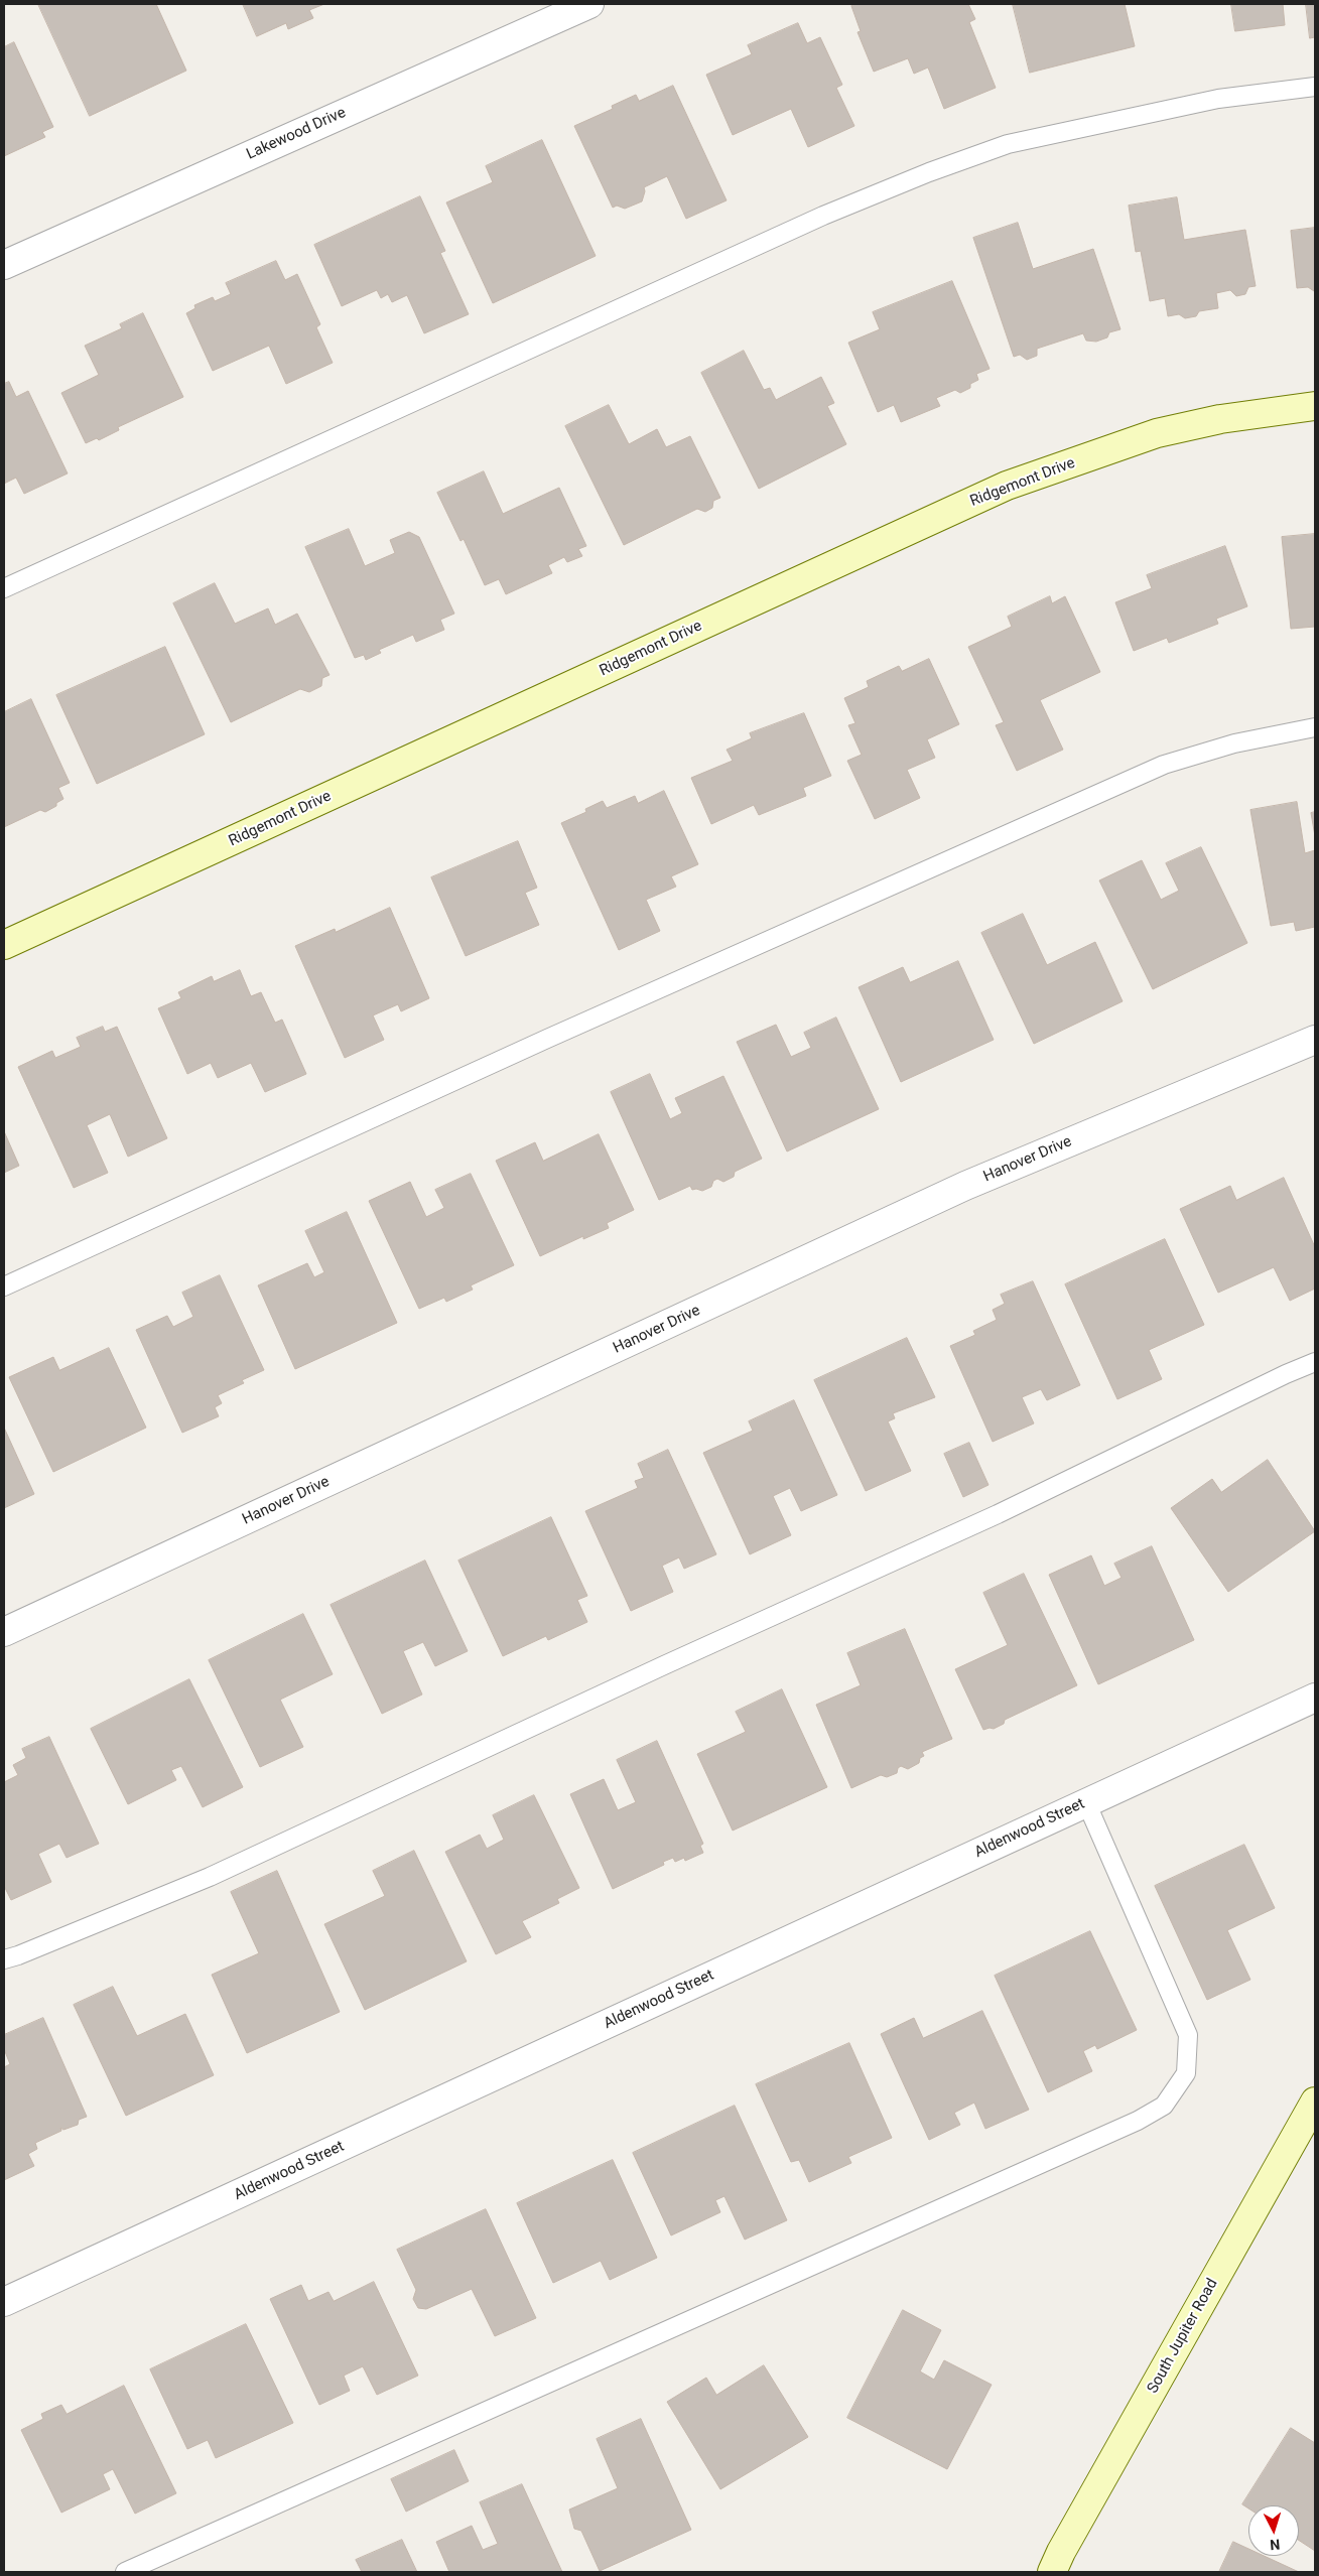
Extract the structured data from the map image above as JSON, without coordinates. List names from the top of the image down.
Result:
{
  "streets": {
    "street": [
      "Lakewood Drive",
      "Ridgemont Drive",
      "Hanover Drive",
      "Aldenwood Street",
      "South Jupiter Road"
    ]
  },
  "north": "bottom"
}
